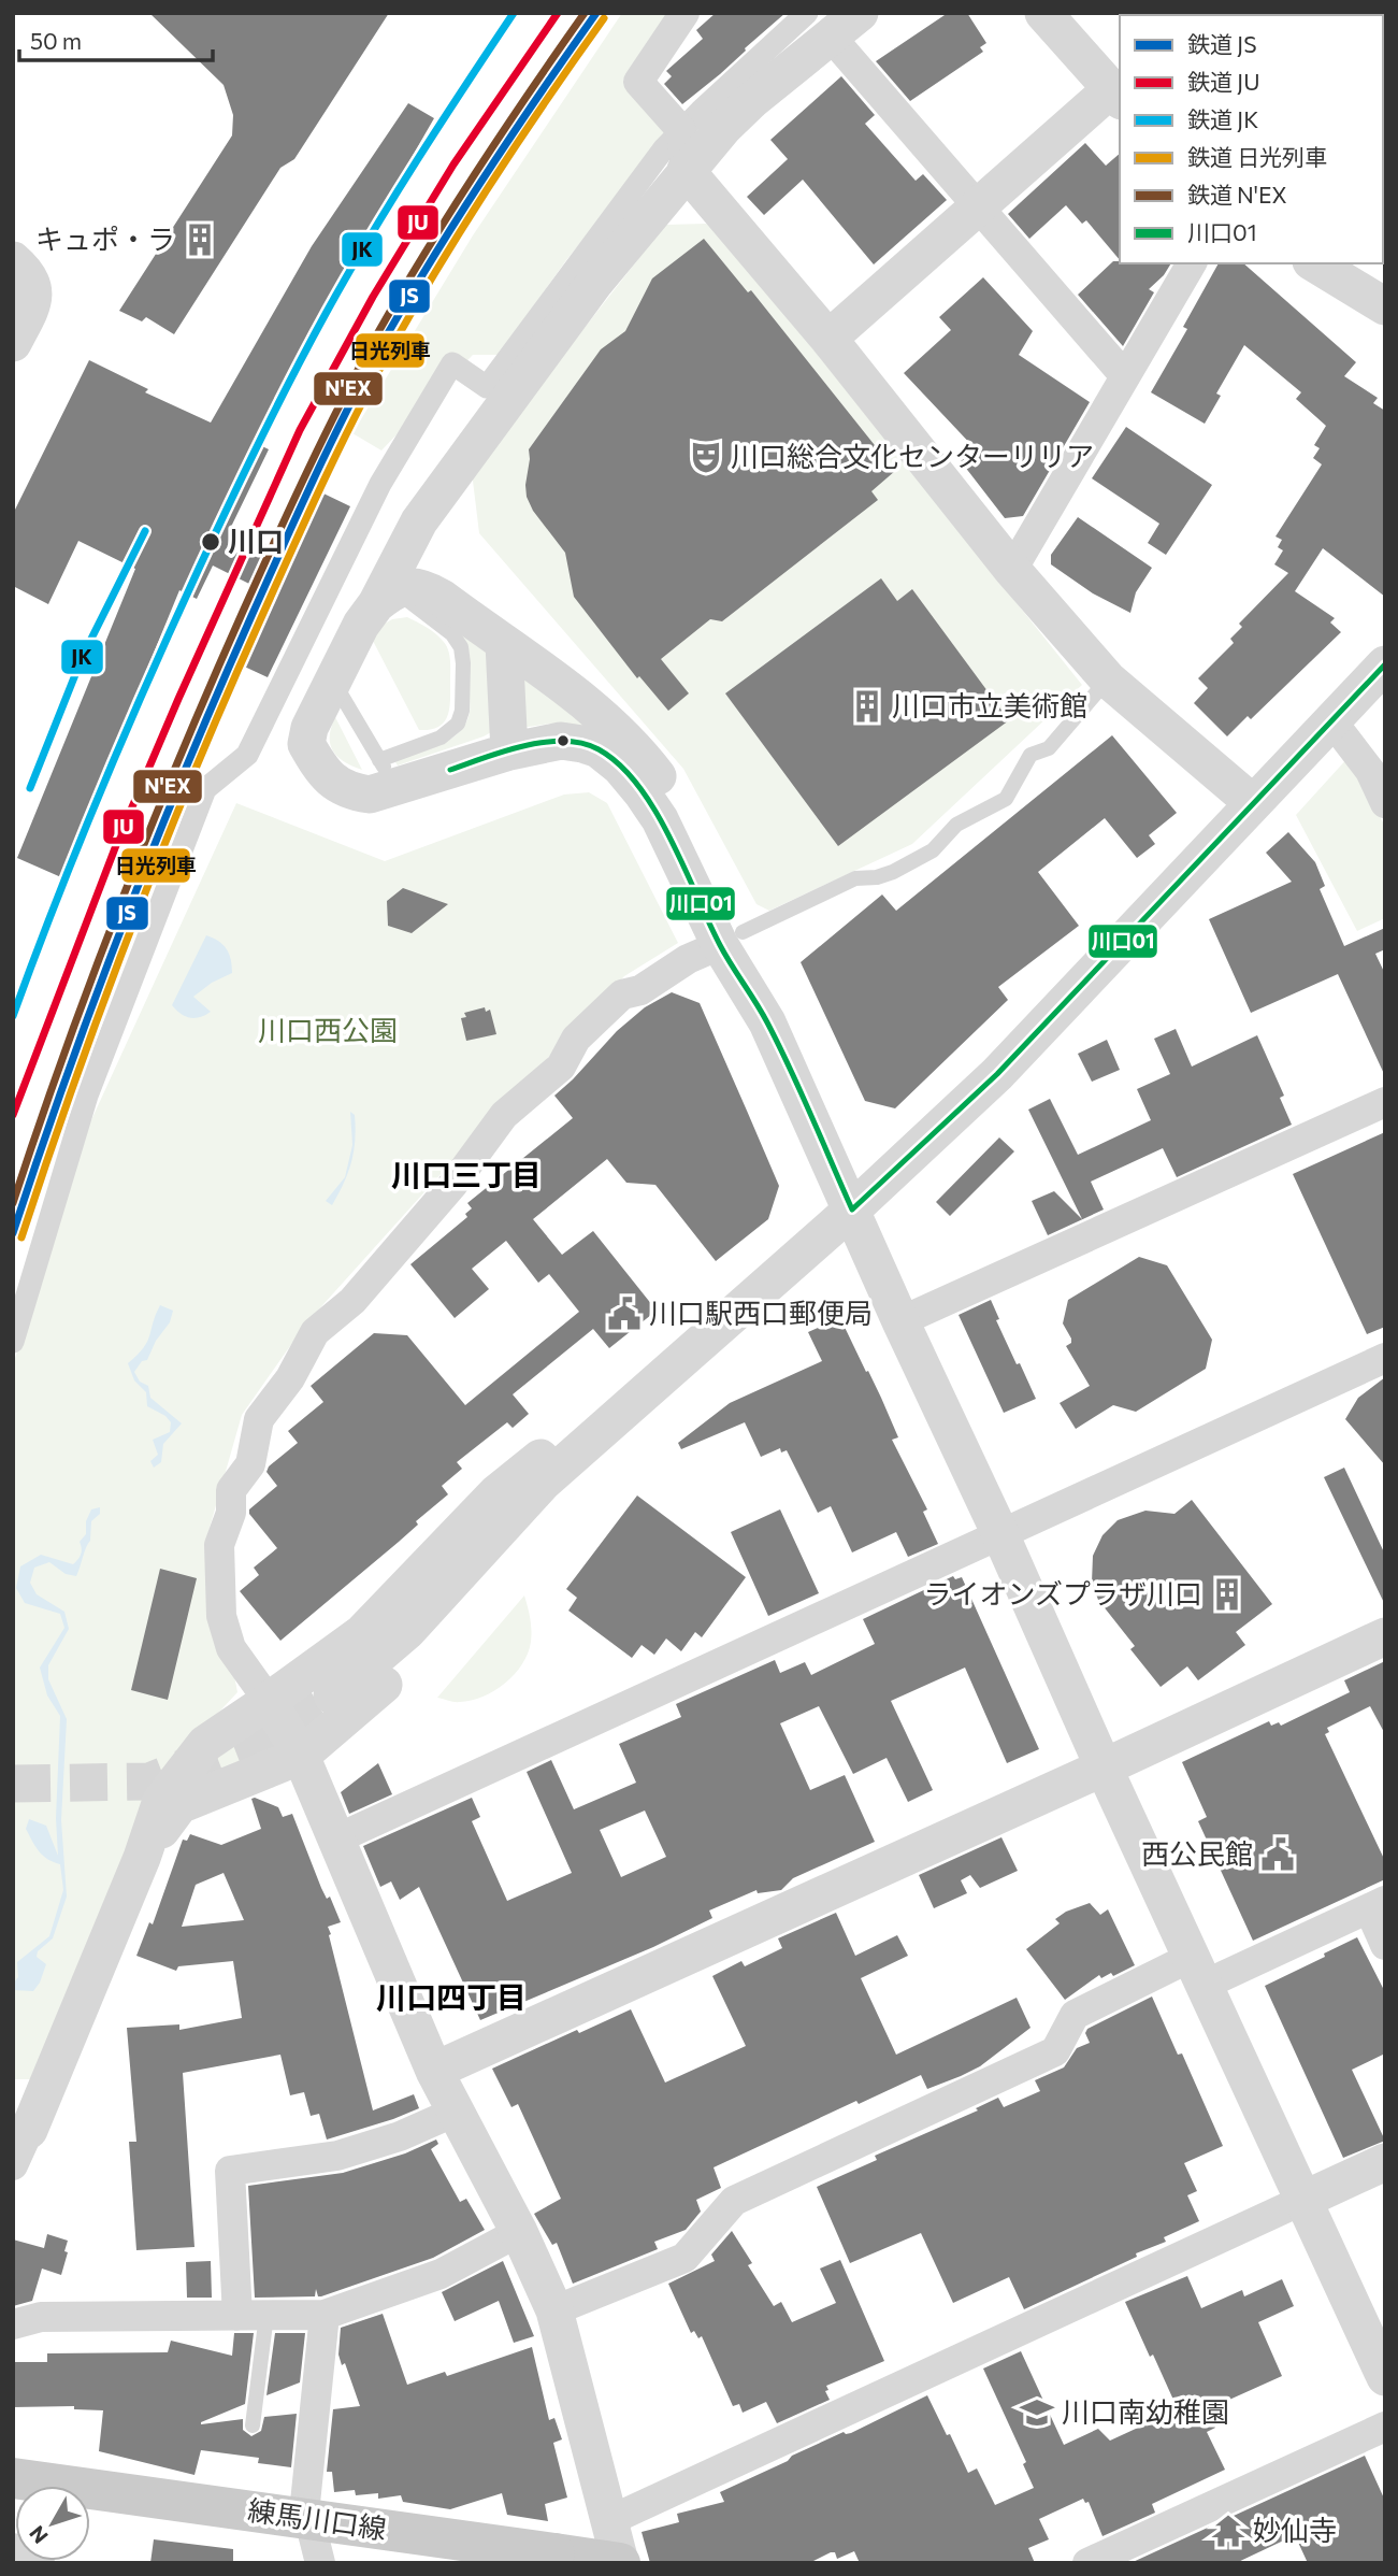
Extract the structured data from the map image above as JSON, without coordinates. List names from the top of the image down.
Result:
{
  "streets": {
    "main road": ["練馬川口線"]
  },
  "districts": ["川口三丁目", "川口四丁目"],
  "parks": ["川口西公園"],
  "places": {
    "building": ["キュポ・ラ", "川口市立美術館", "ライオンズプラザ川口"],
    "theatre": ["川口総合文化センターリリア"],
    "other": ["川口"],
    "public building": ["川口駅西口郵便局", "西公民館"],
    "school or university": ["川口南幼稚園"],
    "temple": ["妙仙寺"]
  },
  "lines": [
    "rail line JS",
    "rail line JU",
    "rail line JK",
    "rail line N'EX",
    "rail line 日光列車",
    "transit line 川口01"
  ],
  "legend": [
    "鉄道 JS",
    "鉄道 JU",
    "鉄道 JK",
    "鉄道 日光列車",
    "鉄道 N'EX",
    "川口01"
  ],
  "scale_bar": "50 m",
  "north": "bottom left"
}
